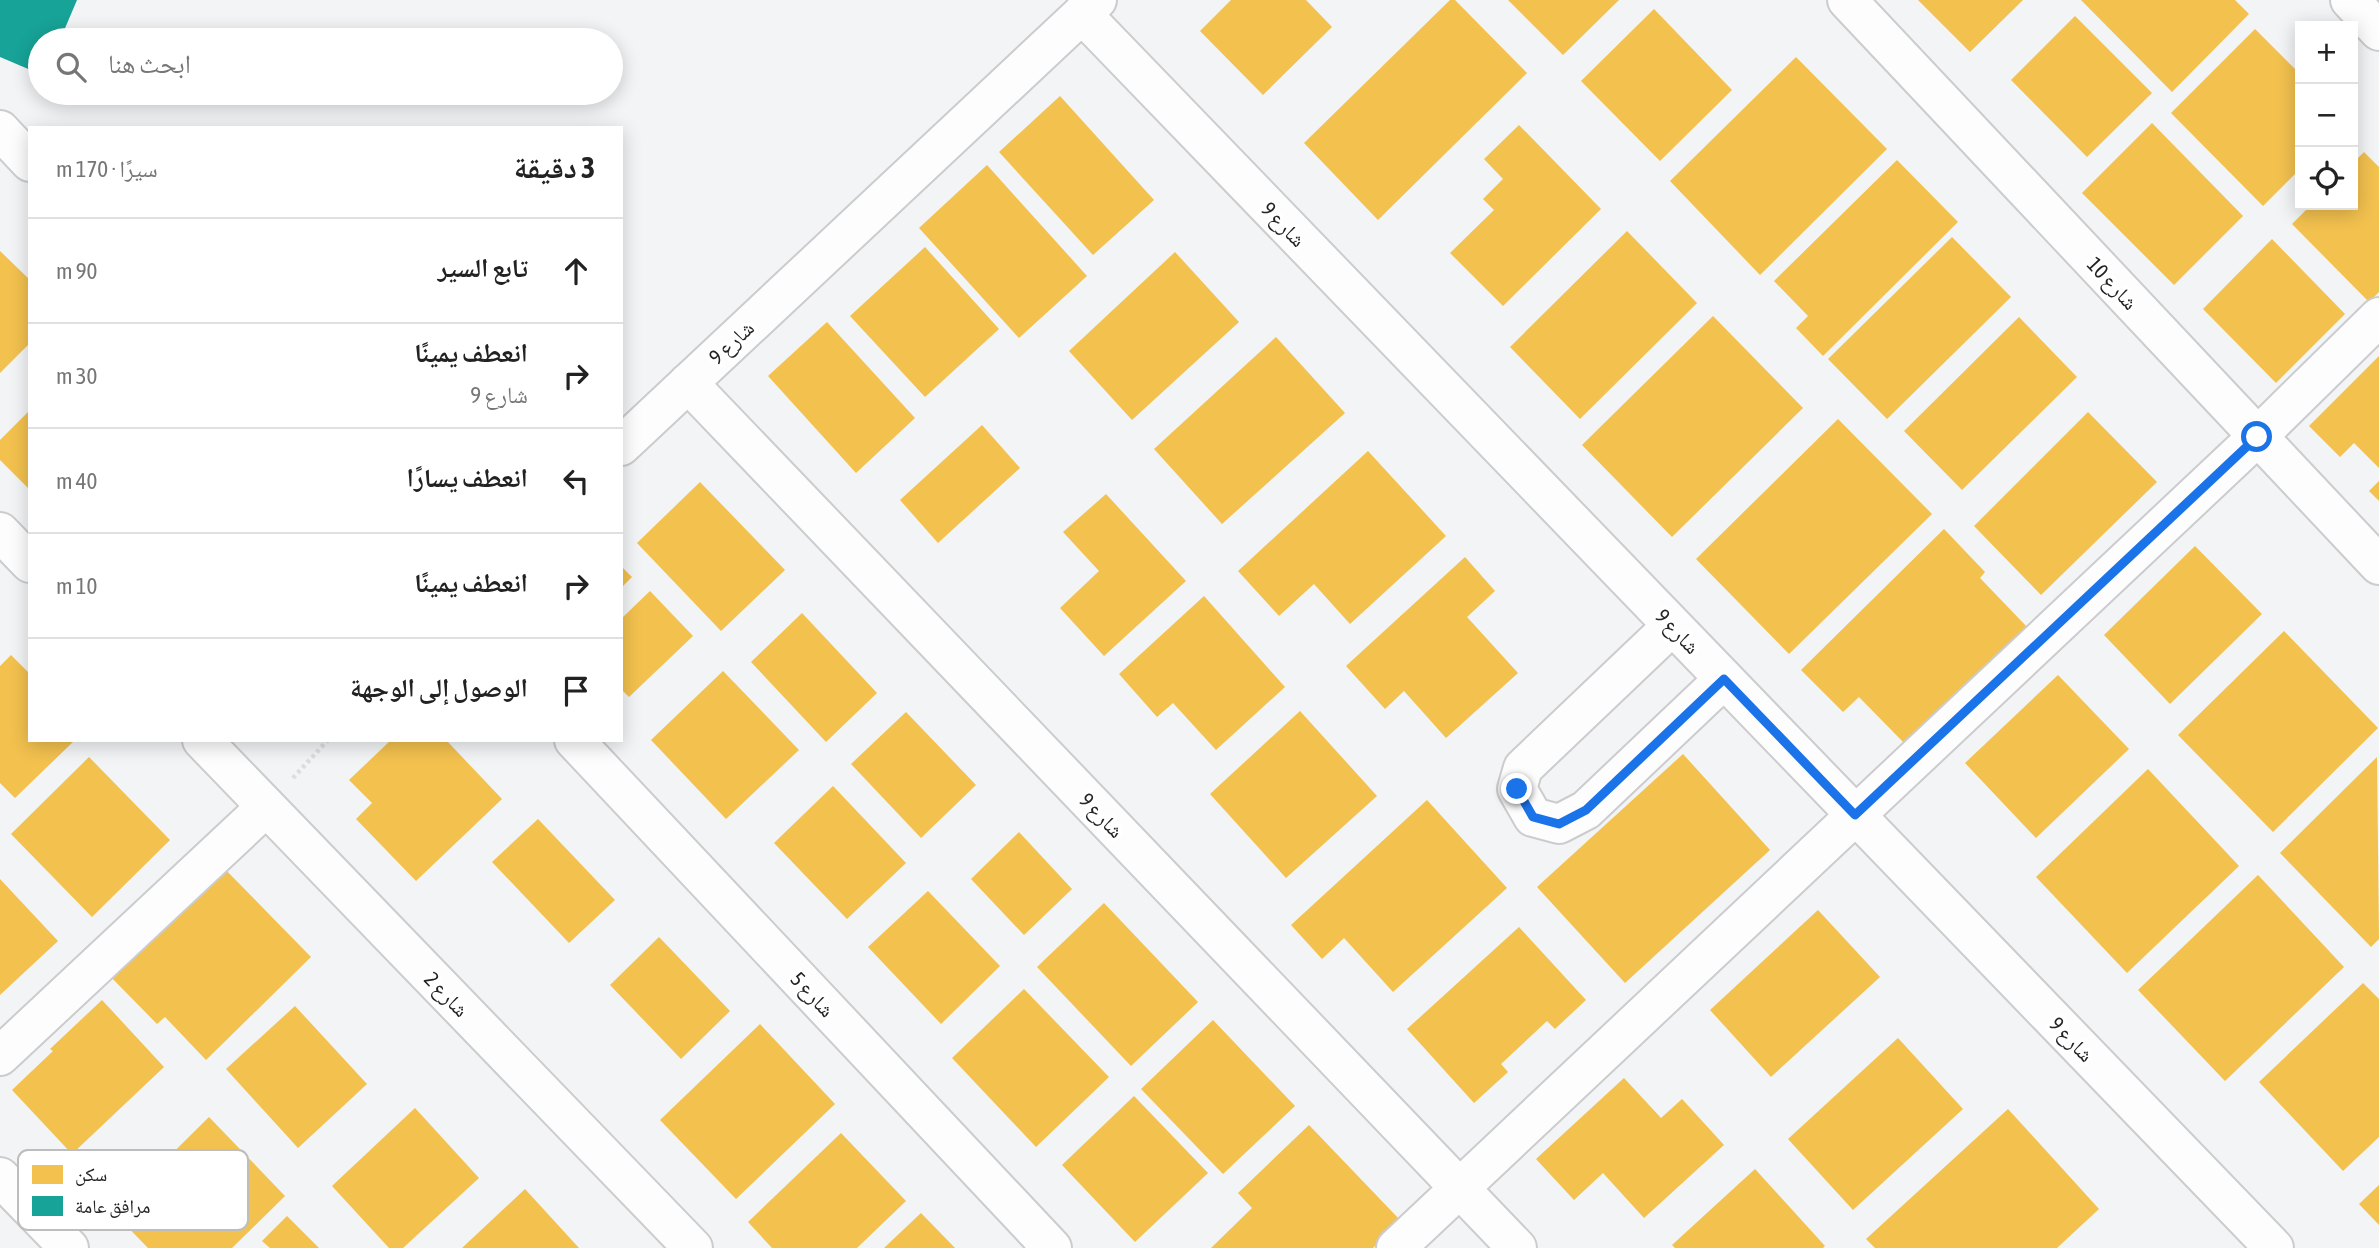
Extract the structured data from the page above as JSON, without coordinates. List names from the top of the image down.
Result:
{
  "streets": {
    "street": [
      "شارع 9",
      "شارع 10",
      "شارع 2",
      "شارع 5"
    ]
  },
  "legend": ["سكن", "مرافق عامة"],
  "page": {
    "map_buttons": ["+", "−"],
    "search": "ابحث هنا",
    "heading": ["3 دقيقة", "سيرًا · 170 m"],
    "list": [
      ["تابع السير", "90 m"],
      ["انعطف يمينًا", "شارع 9", "30 m"],
      ["انعطف يسارًا", "40 m"],
      ["انعطف يمينًا", "10 m"],
      "الوصول إلى الوجهة"
    ]
  }
}
